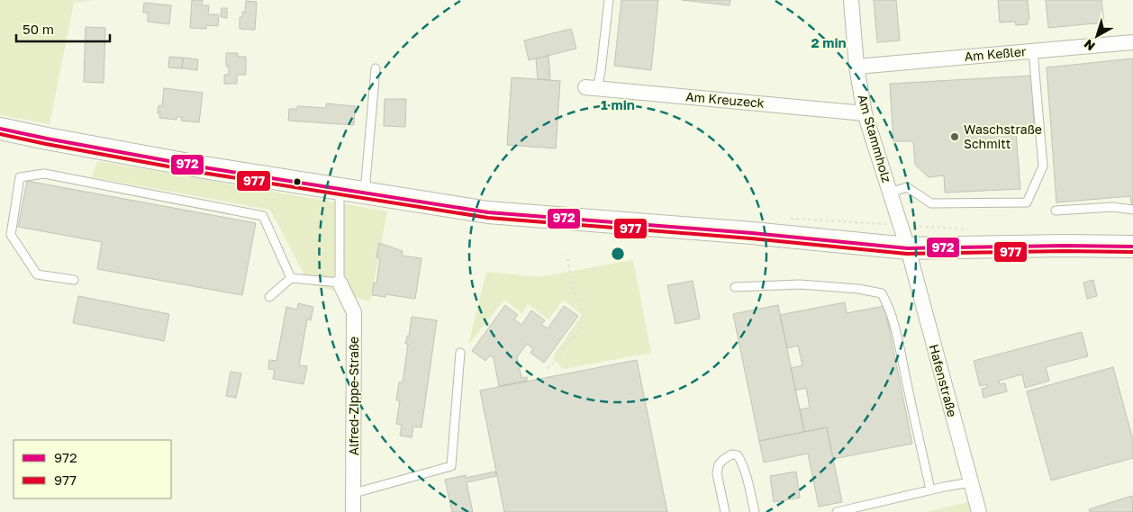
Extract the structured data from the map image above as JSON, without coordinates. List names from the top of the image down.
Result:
{
  "streets": {
    "street": [
      "Am Keßler",
      "Am Kreuzeck",
      "Am Stammholz",
      "Hafenstraße",
      "Alfred-Zippe-Straße"
    ]
  },
  "crossings": [
    ["Am Keßler", "Am Stammholz"],
    ["Am Kreuzeck", "Am Stammholz"],
    ["Am Stammholz", "Hafenstraße"]
  ],
  "places": ["Waschstraße Schmitt"],
  "lines": ["transit line 972", "transit line 977"],
  "legend": ["972", "977"],
  "scale_bar": "50 m",
  "north": "bottom left",
  "rings": ["2 min", "1 min"]
}
